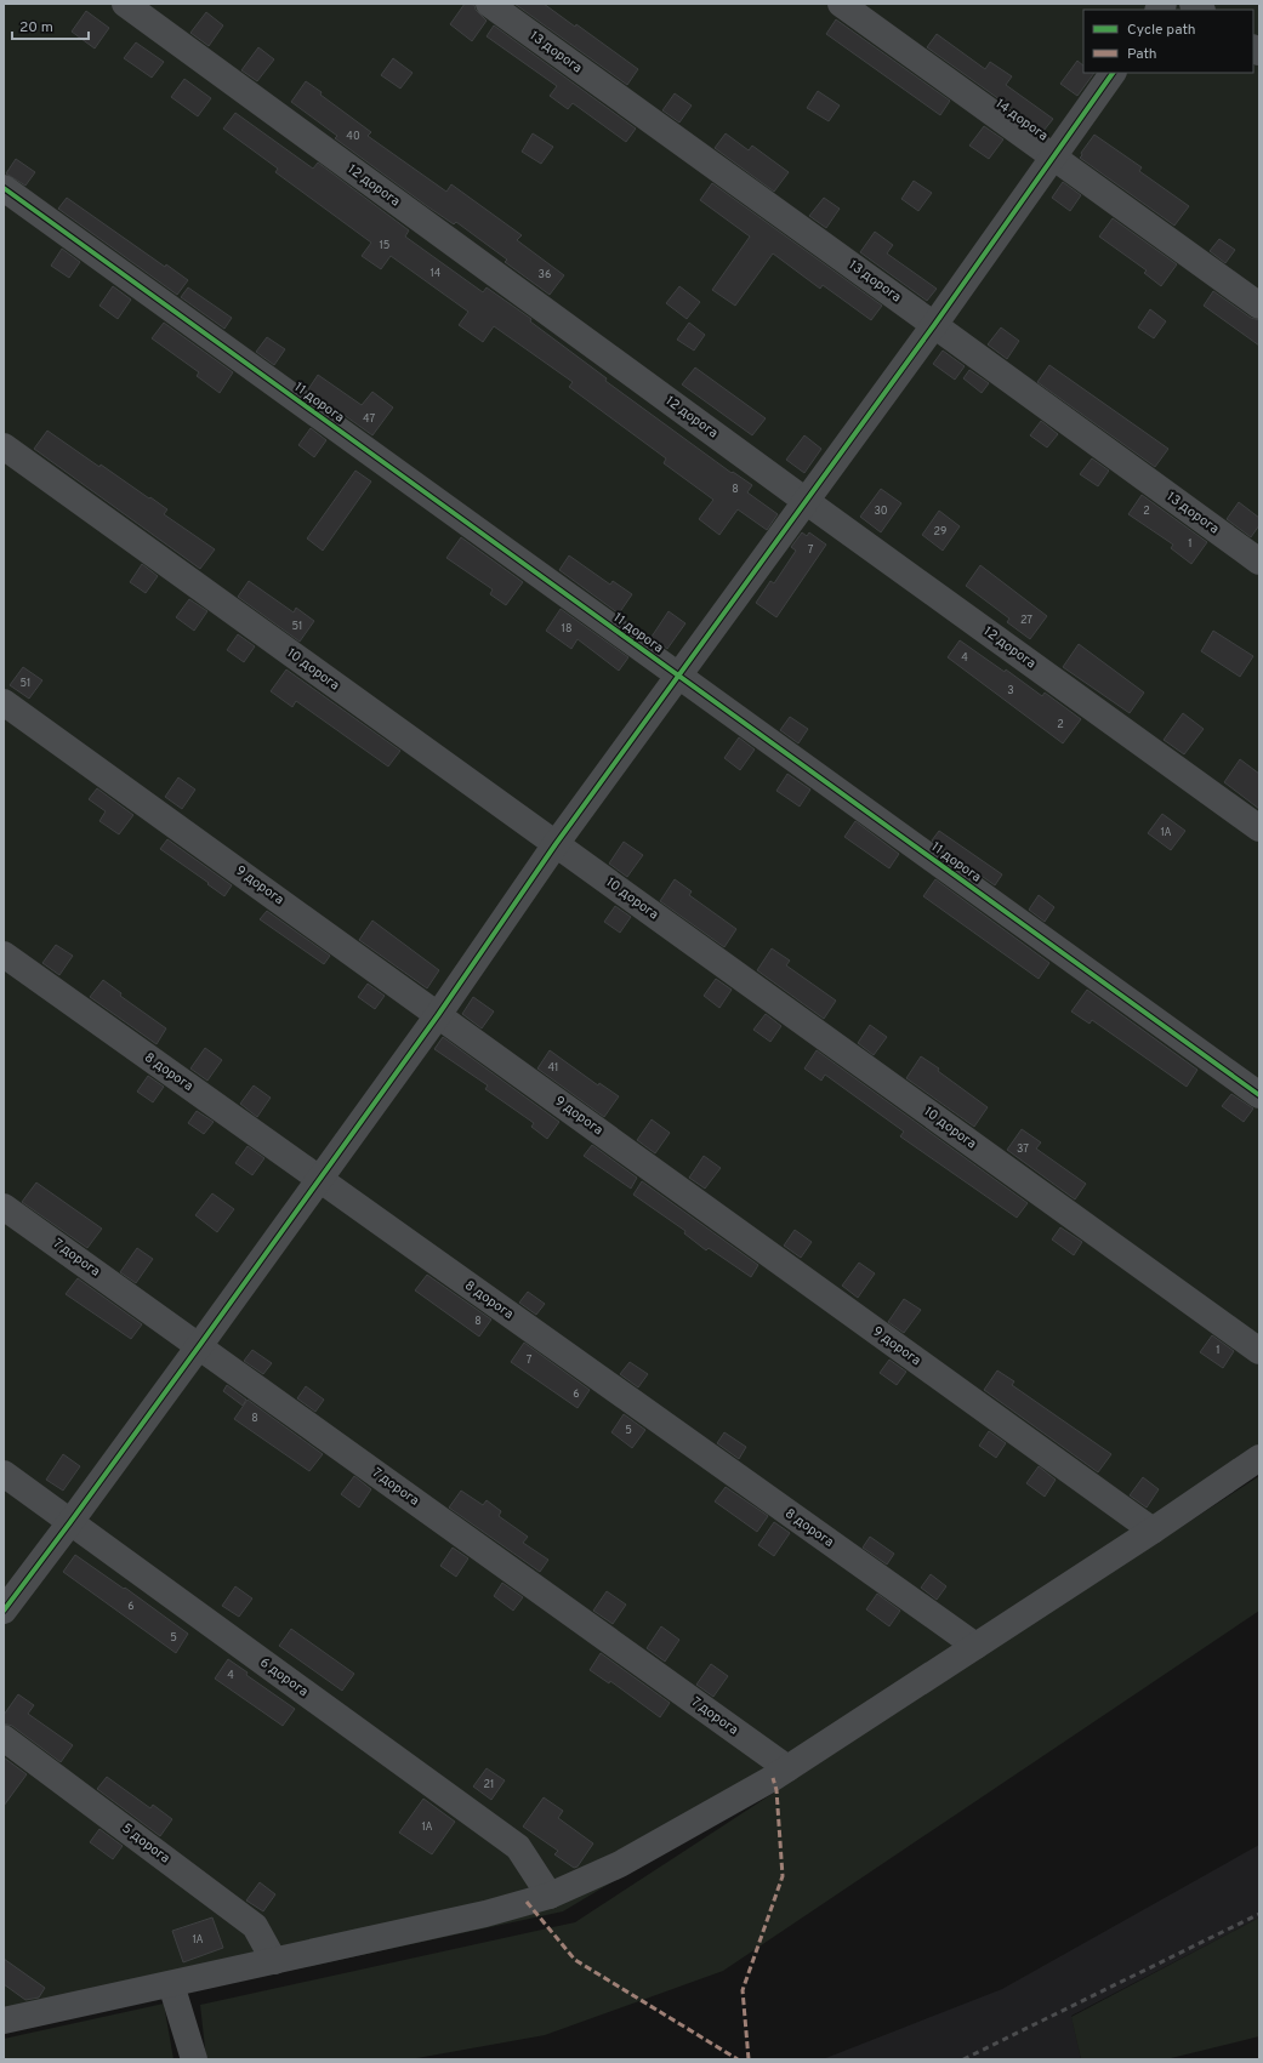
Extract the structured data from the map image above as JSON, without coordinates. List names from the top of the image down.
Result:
{
  "streets": {
    "street": [
      "13 дорога",
      "14 дорога",
      "12 дорога",
      "11 дорога",
      "10 дорога",
      "9 дорога",
      "8 дорога",
      "7 дорога",
      "6 дорога",
      "5 дорога"
    ]
  },
  "house_numbers": [
    "40",
    "15",
    "14",
    "36",
    "47",
    "8",
    "30",
    "2",
    "29",
    "1",
    "7",
    "27",
    "51",
    "18",
    "4",
    "51",
    "3",
    "2",
    "1А",
    "41",
    "37",
    "8",
    "1",
    "7",
    "6",
    "8",
    "5",
    "6",
    "5",
    "4",
    "21",
    "1А",
    "1А"
  ],
  "legend": ["Cycle path", "Path"],
  "scale_bar": "20 m"
}
